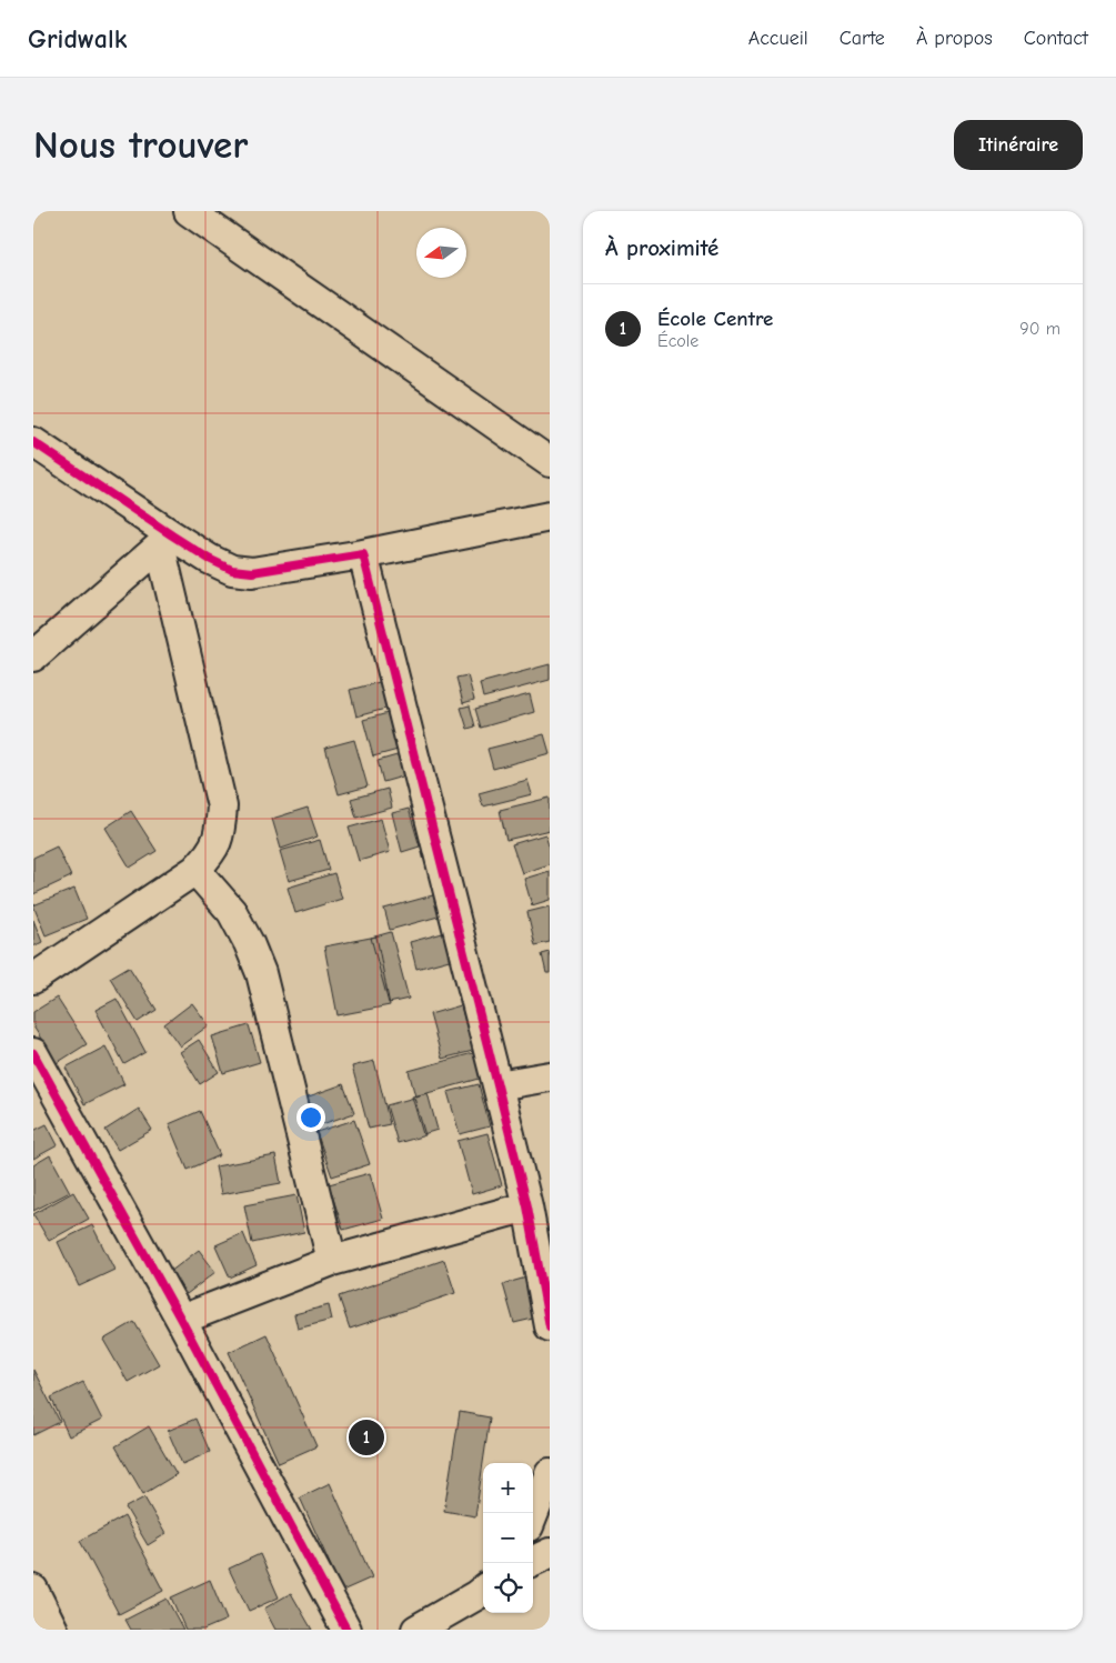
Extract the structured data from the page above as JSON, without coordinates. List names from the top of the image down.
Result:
{
  "north": "left",
  "page": {
    "header": "Gridwalk",
    "nav": [
      "Accueil",
      "Carte",
      "À propos",
      "Contact"
    ],
    "buttons": "Itinéraire",
    "title": "Nous trouver",
    "heading": "À proximité",
    "list": [
      {
        "mark": "1",
        "name": "École Centre",
        "note": "École",
        "value": "90 m"
      }
    ],
    "pins": "1",
    "map_buttons": ["+", "−"]
  }
}
